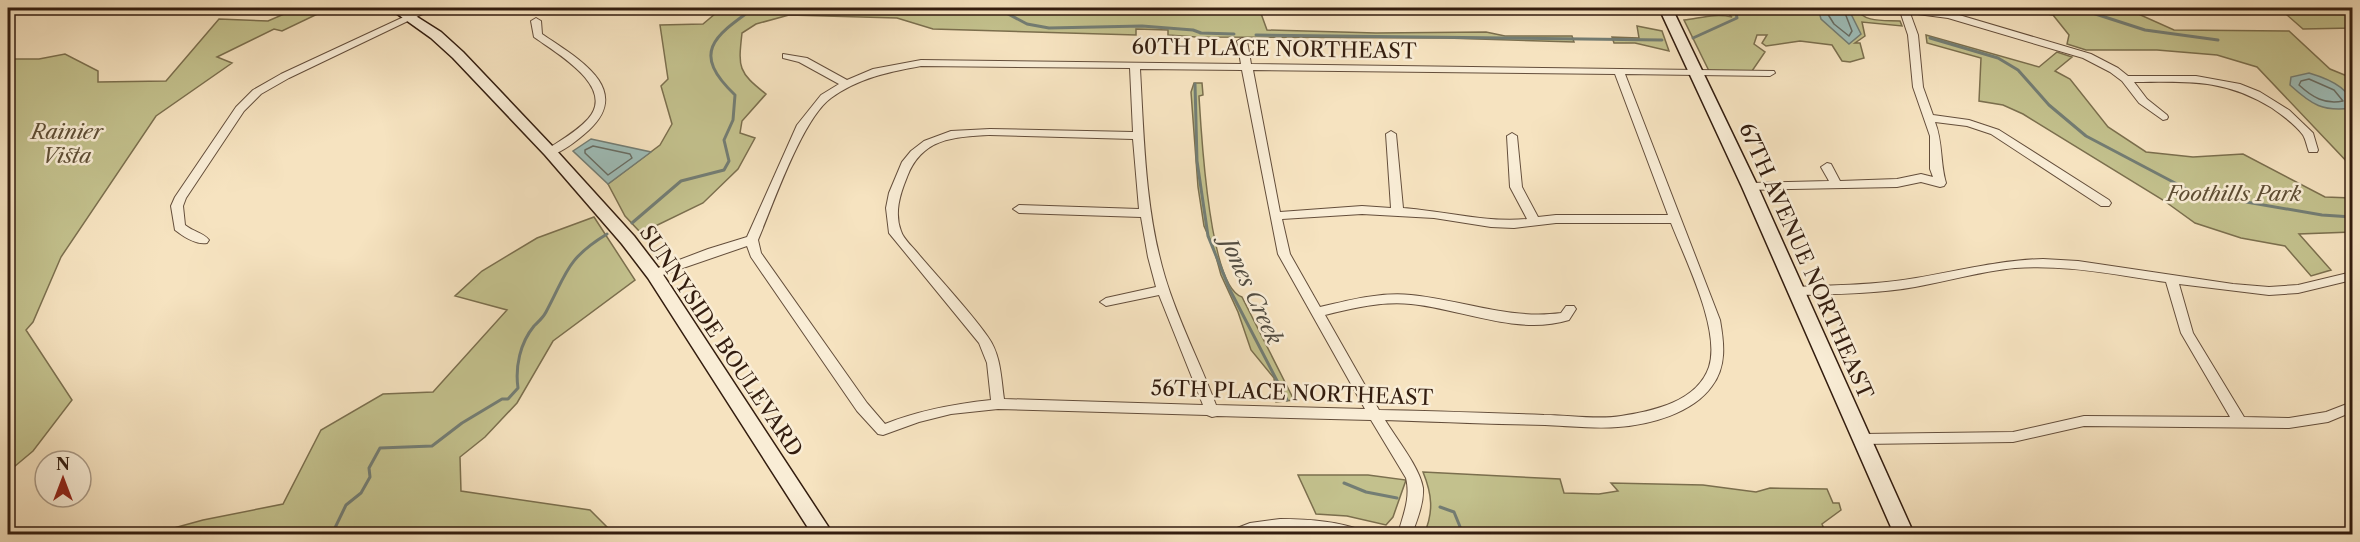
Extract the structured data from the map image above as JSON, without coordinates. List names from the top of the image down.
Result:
{
  "streets": {
    "street": [
      "60TH PLACE NORTHEAST",
      "67TH AVENUE NORTHEAST",
      "SUNNYSIDE BOULEVARD",
      "56TH PLACE NORTHEAST"
    ]
  },
  "crossings": [
    ["60TH PLACE NORTHEAST", "67TH AVENUE NORTHEAST"],
    ["60TH PLACE NORTHEAST", "56TH PLACE NORTHEAST"]
  ],
  "water": ["Jones Creek"],
  "parks": ["Rainier Vista", "Foothills Park"],
  "north": "top"
}
